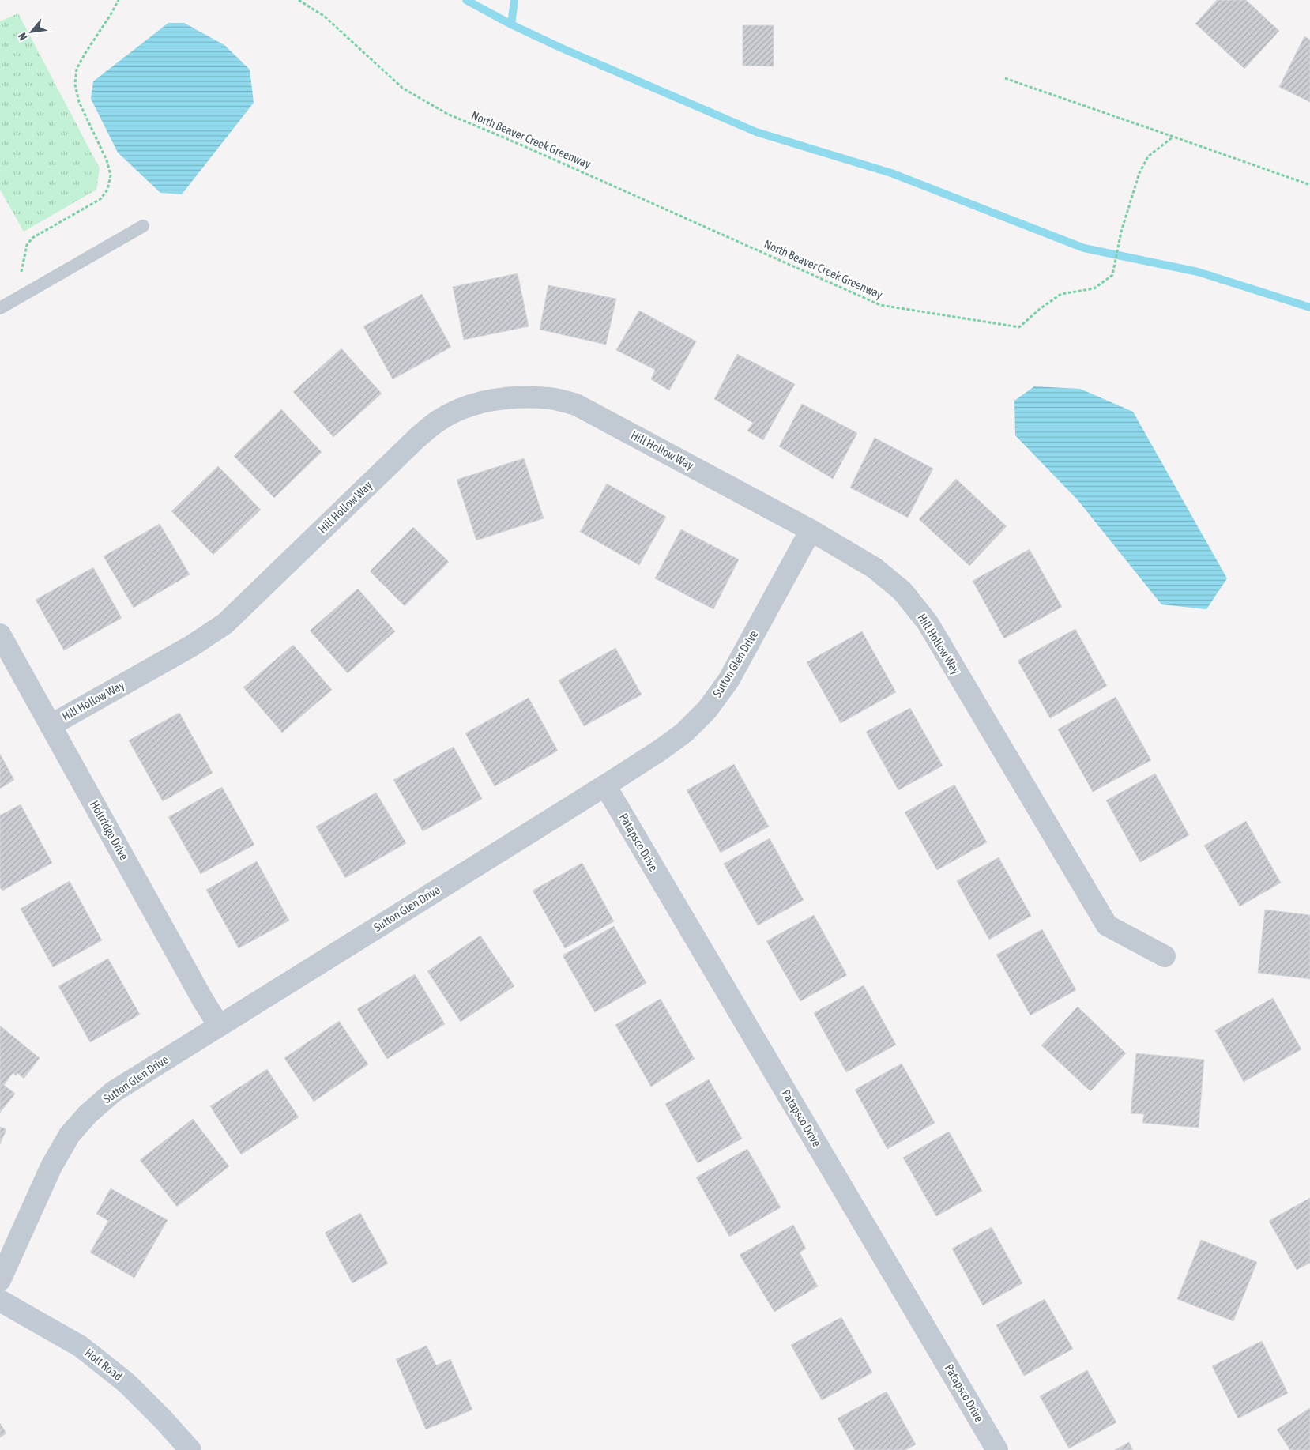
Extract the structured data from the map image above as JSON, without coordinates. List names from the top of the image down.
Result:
{
  "streets": {
    "street": [
      "Hill Hollow Way",
      "Sutton Glen Drive",
      "Holtridge Drive",
      "Patapsco Drive",
      "Holt Road"
    ],
    "path": ["North Beaver Creek Greenway"]
  },
  "crossings": [
    ["Hill Hollow Way", "Sutton Glen Drive"],
    ["Hill Hollow Way", "Holtridge Drive"],
    ["Sutton Glen Drive", "Holtridge Drive"],
    ["Sutton Glen Drive", "Patapsco Drive"]
  ],
  "north": "bottom left"
}
